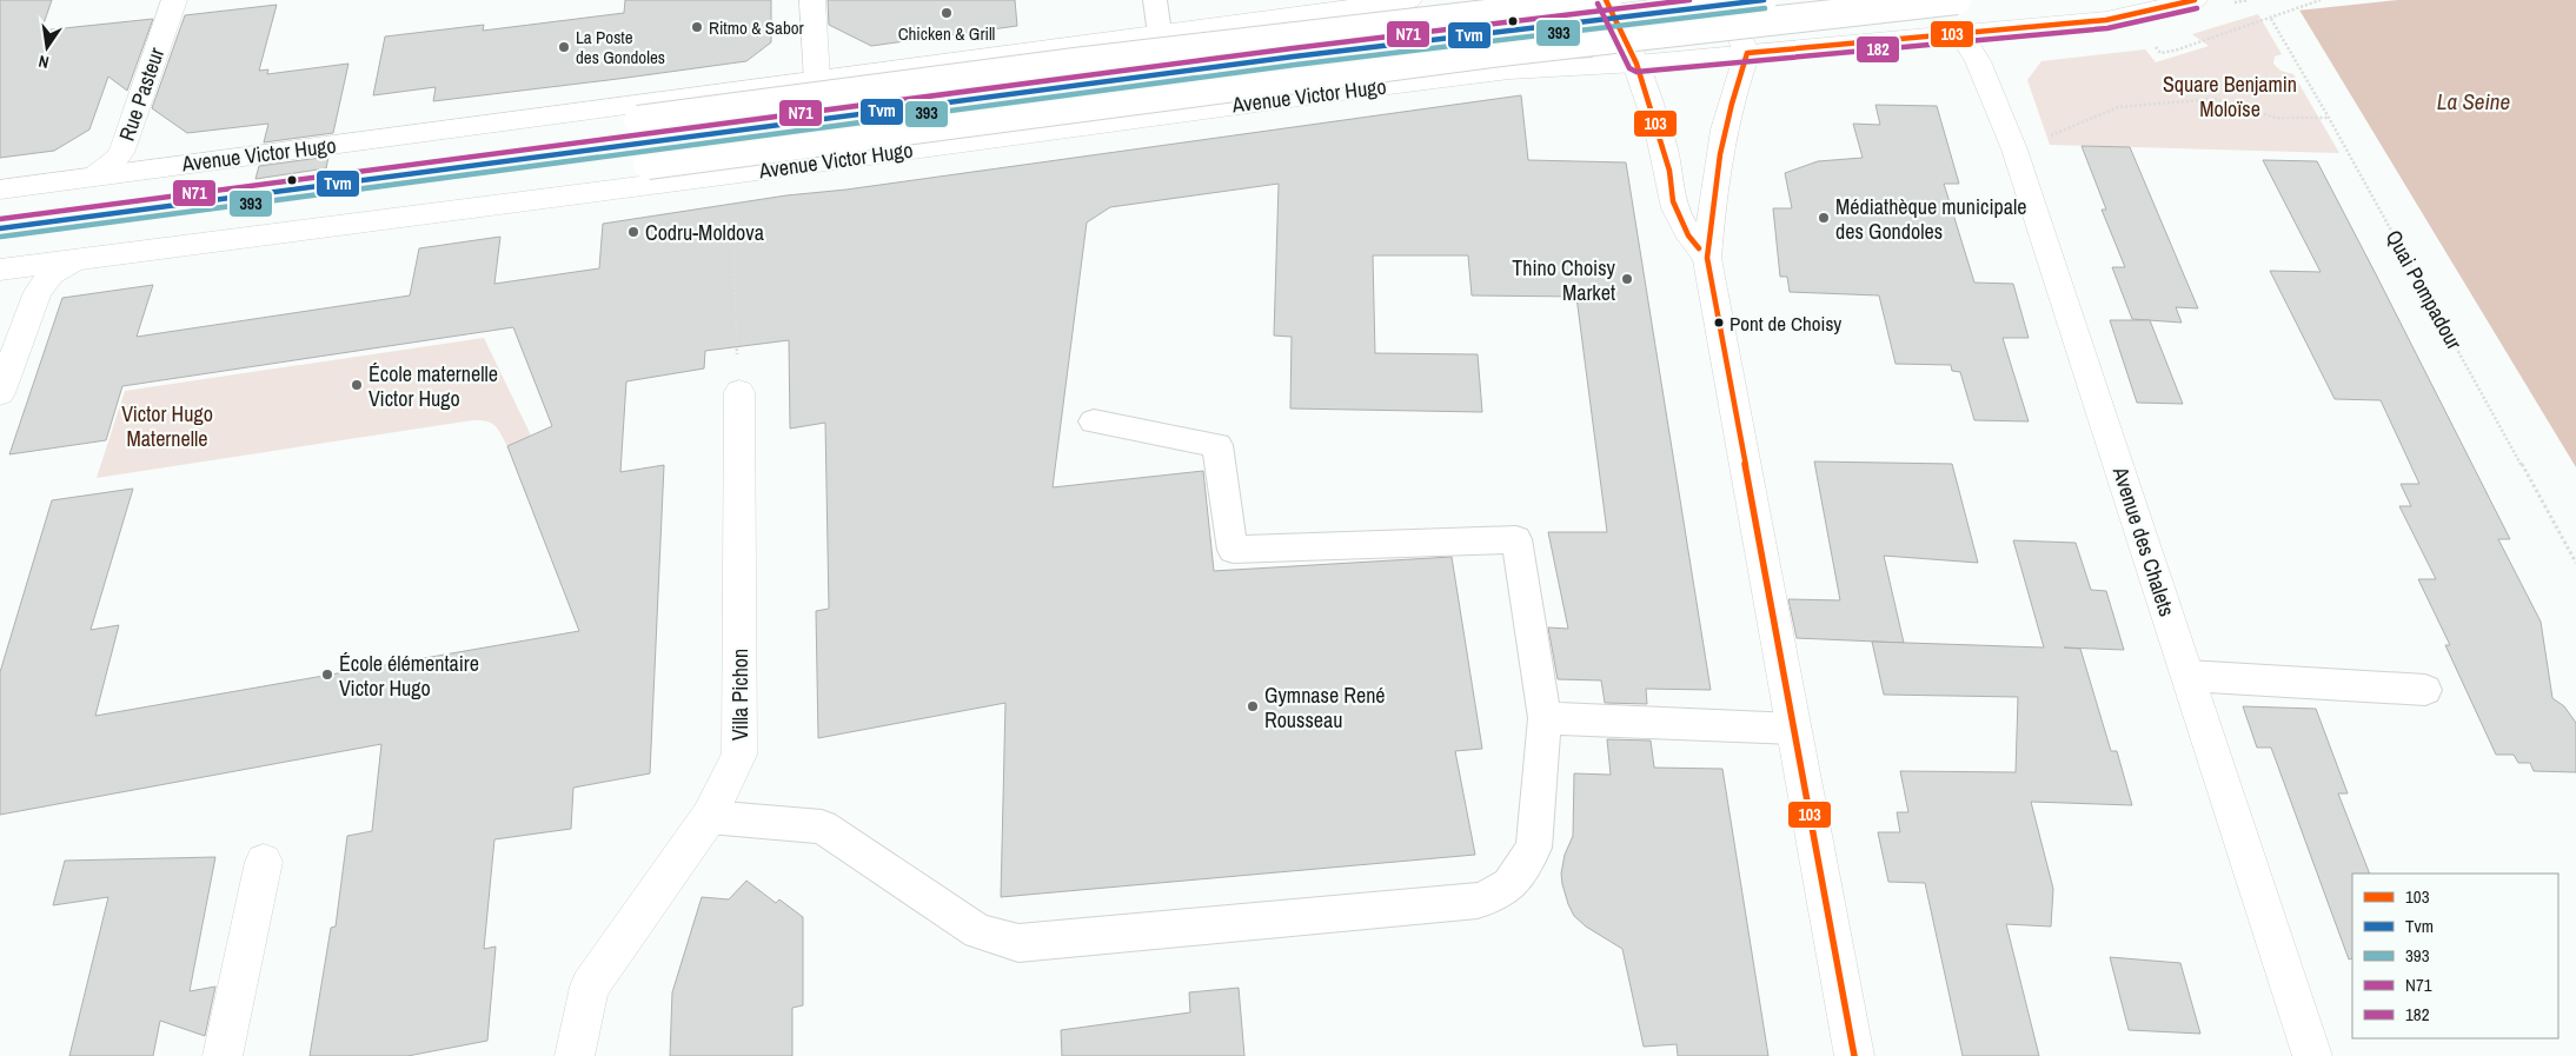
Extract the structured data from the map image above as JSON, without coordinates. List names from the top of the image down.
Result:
{
  "streets": {
    "main road": [
      "Rue Pasteur",
      "Avenue Victor Hugo",
      "Avenue des Chalets",
      "Villa Pichon"
    ],
    "path": ["Quai Pompadour"]
  },
  "crossings": [
    ["Rue Pasteur", "Avenue Victor Hugo"],
    ["Avenue Victor Hugo", "Avenue des Chalets"]
  ],
  "water": ["La Seine"],
  "parks": ["Square Benjamin Moloïse", "Victor Hugo Maternelle"],
  "places": [
    "Chicken & Grill",
    "Ritmo & Sabor",
    "La Poste des Gondoles",
    "Médiathèque municipale des Gondoles",
    "Codru-Moldova",
    "Thino Choisy Market",
    "Pont de Choisy",
    "École maternelle Victor Hugo",
    "École élémentaire Victor Hugo",
    "Gymnase René Rousseau"
  ],
  "lines": [
    "transit line 103",
    "transit line Tvm",
    "transit line N71",
    "transit line 182",
    "transit line 393"
  ],
  "legend": [
    "103",
    "Tvm",
    "393",
    "N71",
    "182"
  ],
  "north": "bottom"
}
